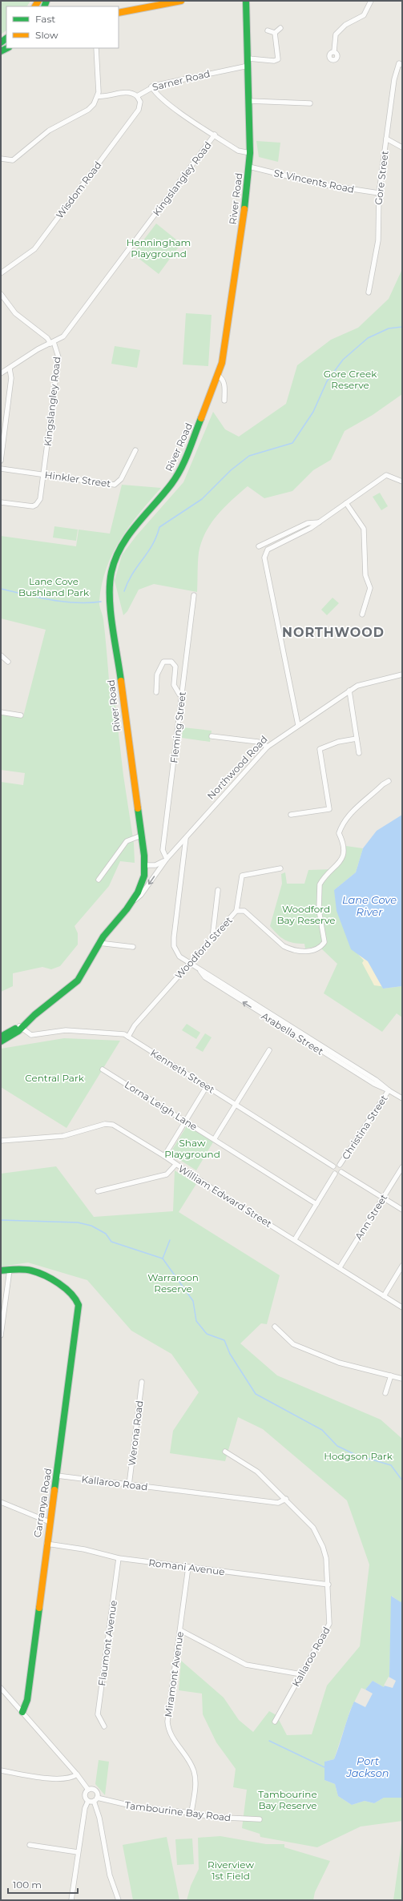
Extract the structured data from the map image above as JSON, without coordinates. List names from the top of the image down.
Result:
{
  "streets": {
    "main road": ["River Road", "Northwood Road", "Carranya Road"],
    "street": [
      "Sarner Road",
      "Gore Street",
      "Kingslangley Road",
      "St Vincents Road",
      "Wisdom Road",
      "Hinkler Street",
      "Fleming Street",
      "Woodford Street",
      "Arabella Street",
      "Kenneth Street",
      "Lorna Leigh Lane",
      "Christina Street",
      "William Edward Street",
      "Ann Street",
      "Werona Road",
      "Kallaroo Road",
      "Romani Avenue",
      "Flaumont Avenue",
      "Miramont Avenue",
      "Tambourine Bay Road"
    ]
  },
  "crossings": [
    ["Sarner Road", "Wisdom Road"],
    ["Sarner Road", "River Road"],
    ["Gore Street", "St Vincents Road"],
    ["Kingslangley Road", "Hinkler Street"],
    ["St Vincents Road", "River Road"],
    ["River Road", "Northwood Road"],
    ["Fleming Street", "Northwood Road"],
    ["Northwood Road", "Arabella Street"],
    ["Northwood Road", "Kenneth Street"],
    ["Woodford Street", "Arabella Street"],
    ["Woodford Street", "Kenneth Street"],
    ["Arabella Street", "Christina Street"],
    ["William Edward Street", "Ann Street"],
    ["Werona Road", "Kallaroo Road"],
    ["Kallaroo Road", "Carranya Road"],
    ["Kallaroo Road", "Romani Avenue"],
    ["Carranya Road", "Romani Avenue"],
    ["Romani Avenue", "Flaumont Avenue"],
    ["Romani Avenue", "Miramont Avenue"],
    ["Miramont Avenue", "Tambourine Bay Road"]
  ],
  "districts": ["NORTHWOOD"],
  "water": ["Lane Cove River", "Port Jackson"],
  "parks": [
    "Henningham Playground",
    "Gore Creek Reserve",
    "Lane Cove Bushland Park",
    "Woodford Bay Reserve",
    "Central Park",
    "Shaw Playground",
    "Warraroon Reserve",
    "Hodgson Park",
    "Tambourine Bay Reserve",
    "Riverview 1st Field"
  ],
  "legend": ["Fast", "Slow"],
  "scale_bar": "100 m"
}
